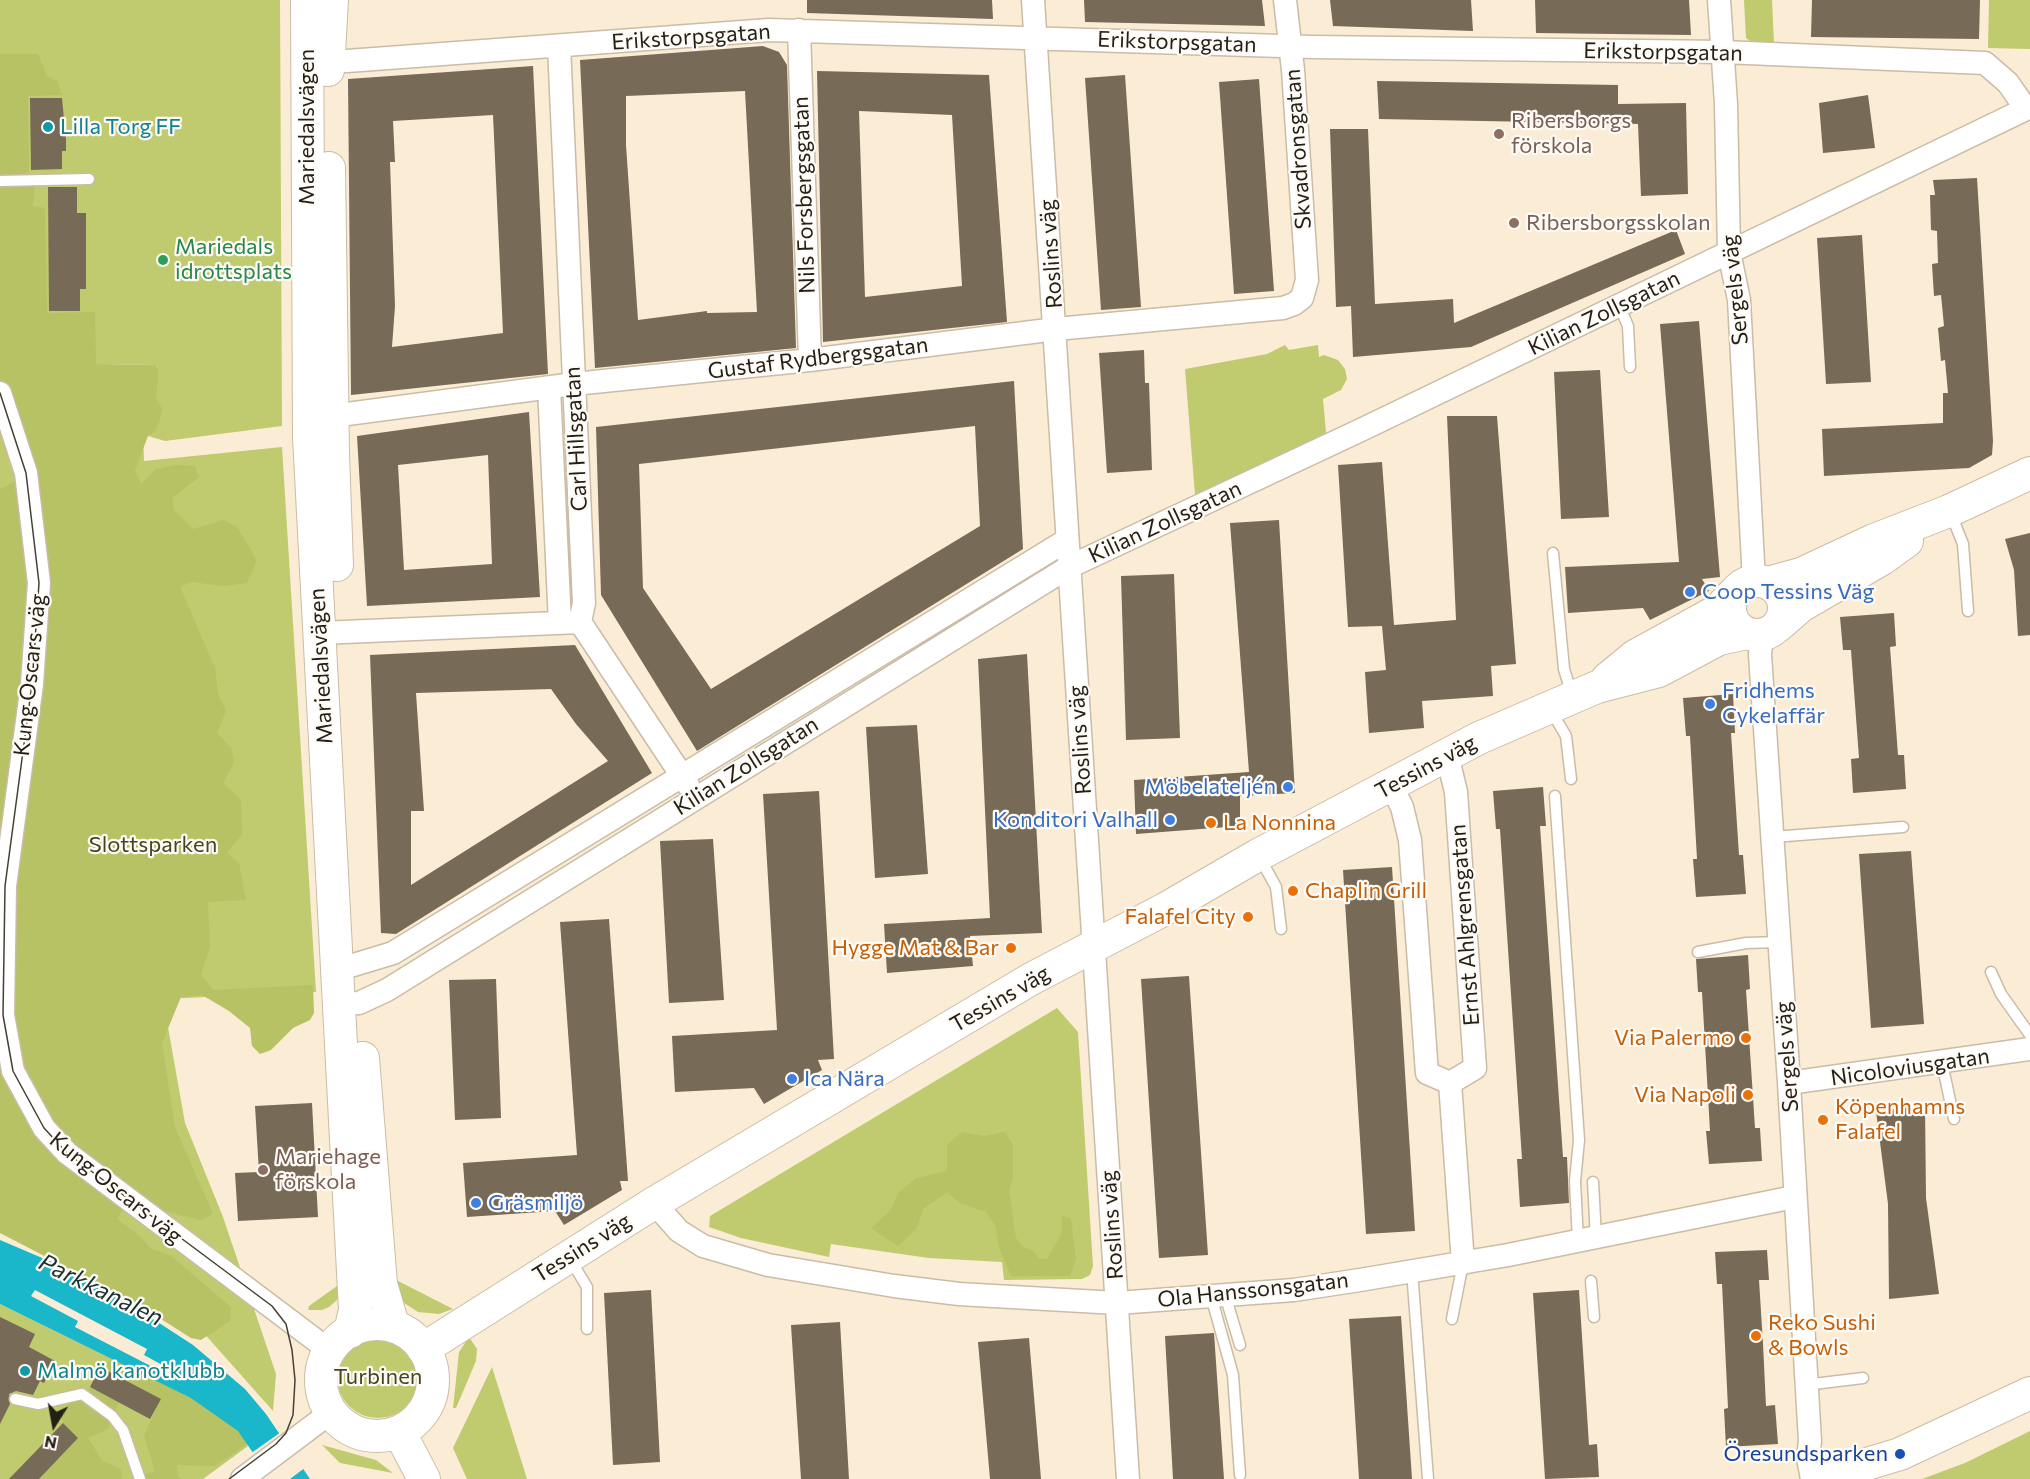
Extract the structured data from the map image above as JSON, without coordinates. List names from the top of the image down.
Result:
{
  "streets": {
    "main road": ["Mariedalsvägen", "Tessins väg"],
    "street": [
      "Erikstorpsgatan",
      "Skvadronsgatan",
      "Nils Forsbergsgatan",
      "Roslins väg",
      "Sergels väg",
      "Kilian Zollsgatan",
      "Gustaf Rydbergsgatan",
      "Carl Hillsgatan",
      "Kung Oscars väg",
      "Ernst Ahlgrensgatan",
      "Nicoloviusgatan",
      "Ola Hanssonsgatan"
    ]
  },
  "crossings": [
    ["Erikstorpsgatan", "Mariedalsvägen"],
    ["Erikstorpsgatan", "Skvadronsgatan"],
    ["Erikstorpsgatan", "Nils Forsbergsgatan"],
    ["Erikstorpsgatan", "Roslins väg"],
    ["Erikstorpsgatan", "Sergels väg"],
    ["Erikstorpsgatan", "Kilian Zollsgatan"],
    ["Erikstorpsgatan", "Carl Hillsgatan"],
    ["Mariedalsvägen", "Kilian Zollsgatan"],
    ["Mariedalsvägen", "Gustaf Rydbergsgatan"],
    ["Mariedalsvägen", "Kung Oscars väg"],
    ["Mariedalsvägen", "Tessins väg"],
    ["Skvadronsgatan", "Gustaf Rydbergsgatan"],
    ["Nils Forsbergsgatan", "Gustaf Rydbergsgatan"],
    ["Roslins väg", "Kilian Zollsgatan"],
    ["Roslins väg", "Gustaf Rydbergsgatan"],
    ["Roslins väg", "Tessins väg"],
    ["Roslins väg", "Ola Hanssonsgatan"],
    ["Sergels väg", "Kilian Zollsgatan"],
    ["Sergels väg", "Tessins väg"],
    ["Sergels väg", "Nicoloviusgatan"],
    ["Sergels väg", "Ola Hanssonsgatan"],
    ["Gustaf Rydbergsgatan", "Carl Hillsgatan"],
    ["Kung Oscars väg", "Tessins väg"],
    ["Tessins väg", "Ernst Ahlgrensgatan"],
    ["Tessins väg", "Ola Hanssonsgatan"]
  ],
  "water": ["Parkkanalen"],
  "parks": ["Slottsparken", "Turbinen"],
  "places": [
    "Lilla Torg FF",
    "Ribersborgs förskola",
    "Ribersborgsskolan",
    "Mariedals idrottsplats",
    "Coop Tessins Väg",
    "Fridhems Cykelaffär",
    "Möbelateljén",
    "Konditori Valhall",
    "La Nonnina",
    "Chaplin Grill",
    "Falafel City",
    "Hygge Mat & Bar",
    "Via Palermo",
    "Ica Nära",
    "Via Napoli",
    "Köpenhamns Falafel",
    "Mariehage förskola",
    "Gräsmiljö",
    "Reko Sushi & Bowls",
    "Malmö kanotklubb",
    "Öresundsparken"
  ],
  "north": "bottom"
}
